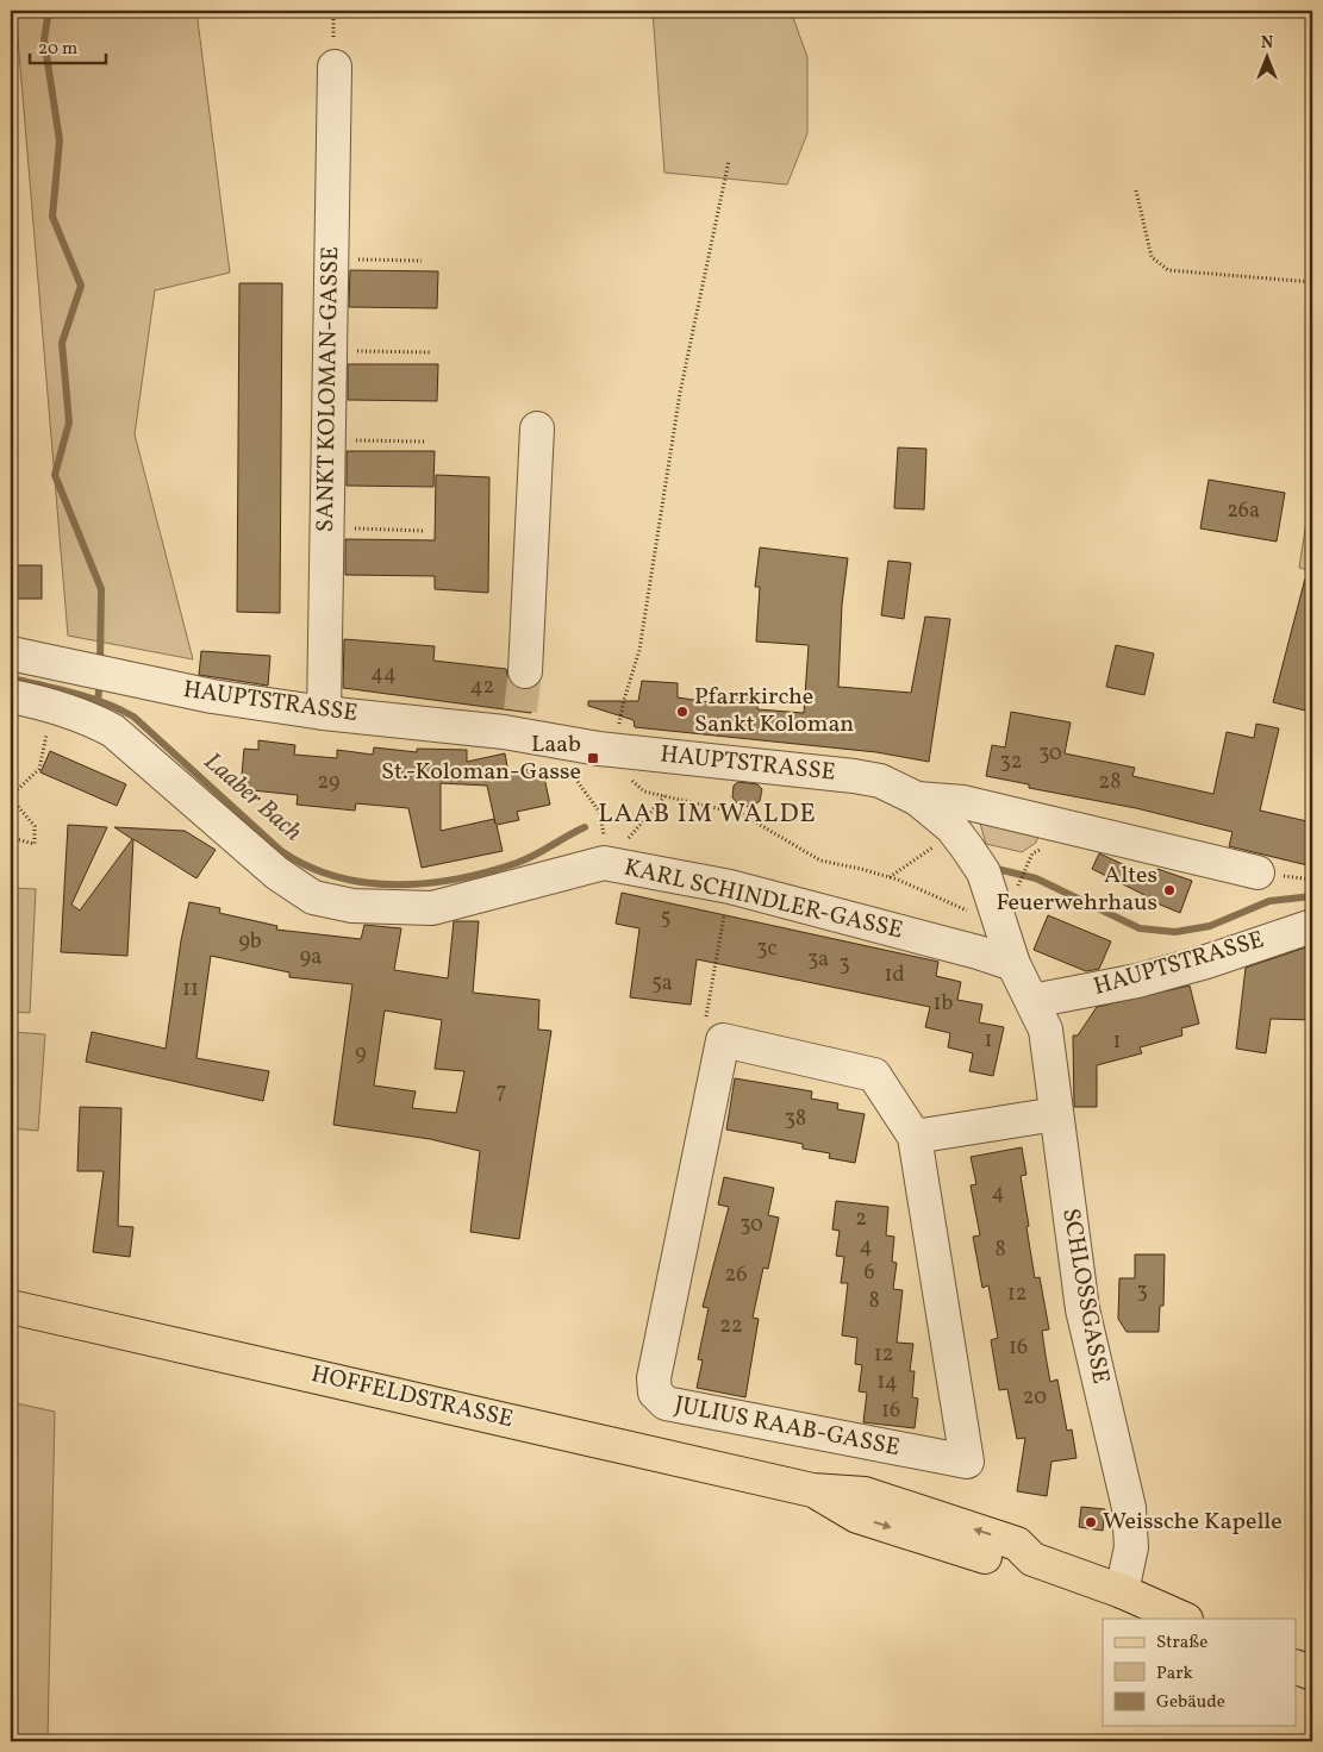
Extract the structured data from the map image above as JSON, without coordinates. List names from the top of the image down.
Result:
{
  "streets": {
    "main road": ["HOFFELDSTRASSE"],
    "street": [
      "SANKT KOLOMAN-GASSE",
      "HAUPTSTRASSE",
      "KARL SCHINDLER-GASSE",
      "SCHLOSSGASSE",
      "JULIUS RAAB-GASSE"
    ]
  },
  "crossings": [
    ["SANKT KOLOMAN-GASSE", "HAUPTSTRASSE"],
    ["HAUPTSTRASSE", "KARL SCHINDLER-GASSE"],
    ["HAUPTSTRASSE", "SCHLOSSGASSE"],
    ["SCHLOSSGASSE", "HOFFELDSTRASSE"]
  ],
  "districts": ["LAAB IM WALDE"],
  "water": ["Laaber Bach"],
  "places": {
    "other": ["Pfarrkirche Sankt Koloman", "Altes Feuerwehrhaus", "Weissche Kapelle"],
    "transit": ["Laab St.-Koloman-Gasse"]
  },
  "house_numbers": [
    "26a",
    "44",
    "42",
    "30",
    "32",
    "29",
    "28",
    "5",
    "9b",
    "3c",
    "9a",
    "3a",
    "3",
    "1d",
    "5a",
    "11",
    "1b",
    "1",
    "1",
    "9",
    "7",
    "38",
    "4",
    "2",
    "30",
    "4",
    "8",
    "6",
    "26",
    "3",
    "12",
    "8",
    "22",
    "16",
    "12",
    "14",
    "20",
    "16"
  ],
  "legend": ["Straße", "Park", "Gebäude"],
  "scale_bar": "20 m",
  "north": "top"
}
